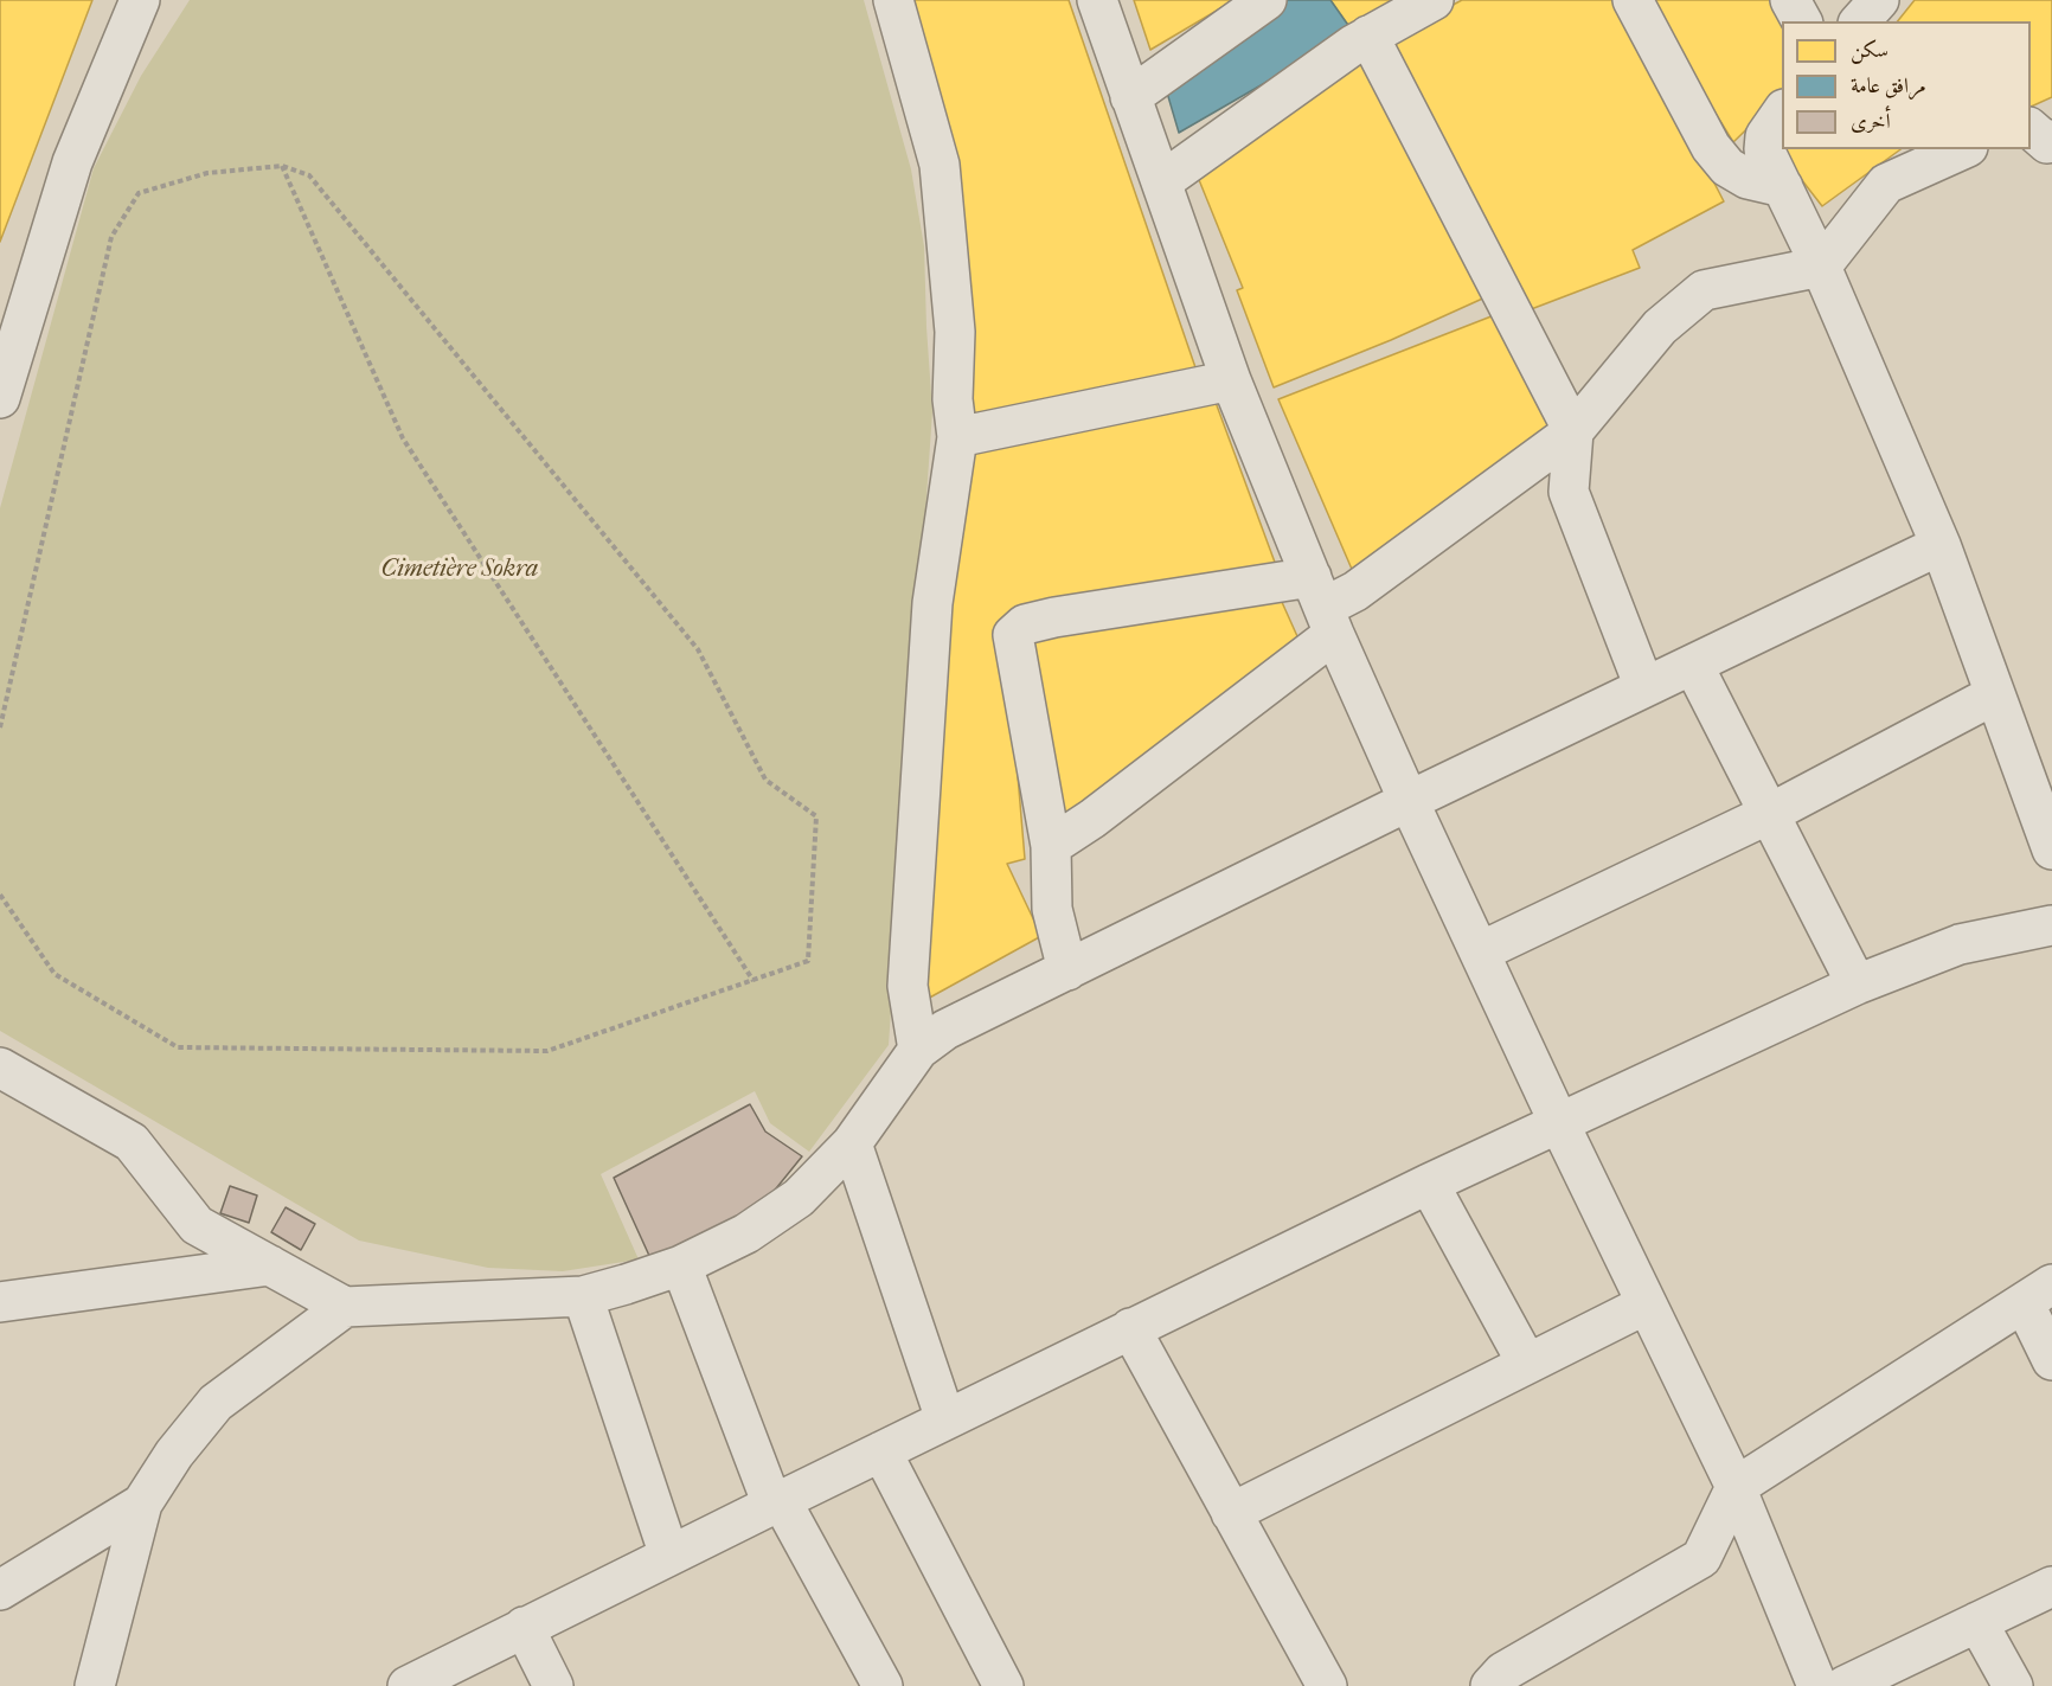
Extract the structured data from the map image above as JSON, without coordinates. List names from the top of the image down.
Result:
{
  "parks": ["Cimetière Sokra"],
  "legend": ["سكن", "مرافق عامة", "أخرى"]
}
